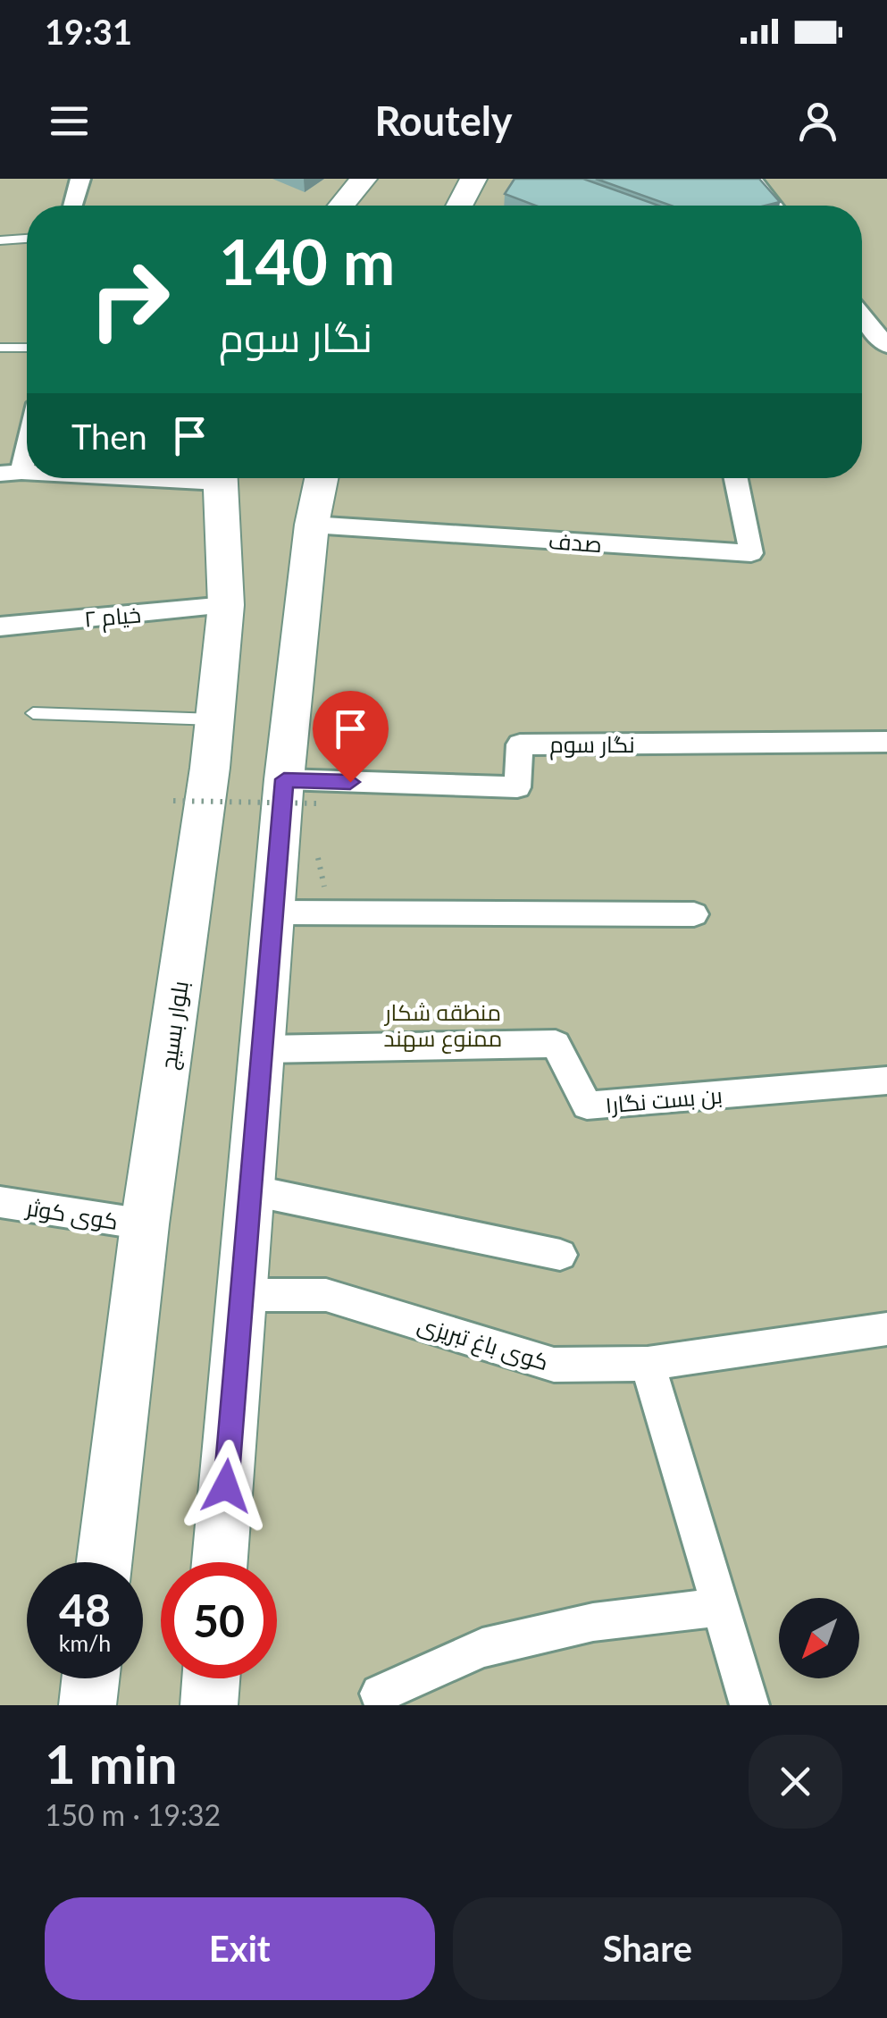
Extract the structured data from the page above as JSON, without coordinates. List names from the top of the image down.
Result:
{
  "streets": {
    "main road": ["بلوار بسیج"],
    "street": [
      "صدف",
      "خیام ۲",
      "نگار سوم",
      "بن بست نگار۱",
      "کوی کوثر",
      "کوی باغ تبریزی"
    ]
  },
  "crossings": [
    ["خیام ۲", "بلوار بسیج"],
    ["بلوار بسیج", "کوی کوثر"]
  ],
  "parks": ["منطقه شکار ممنوع سهند"],
  "north": "bottom left",
  "page": {
    "status": "19:31",
    "header": "Routely",
    "turn": ["140 m", "نگار سوم"],
    "then": "Then",
    "speed": "48 km/h",
    "limit": "50",
    "heading": ["1 min", "150 m · 19:32"],
    "buttons": ["Exit", "Share"]
  }
}
